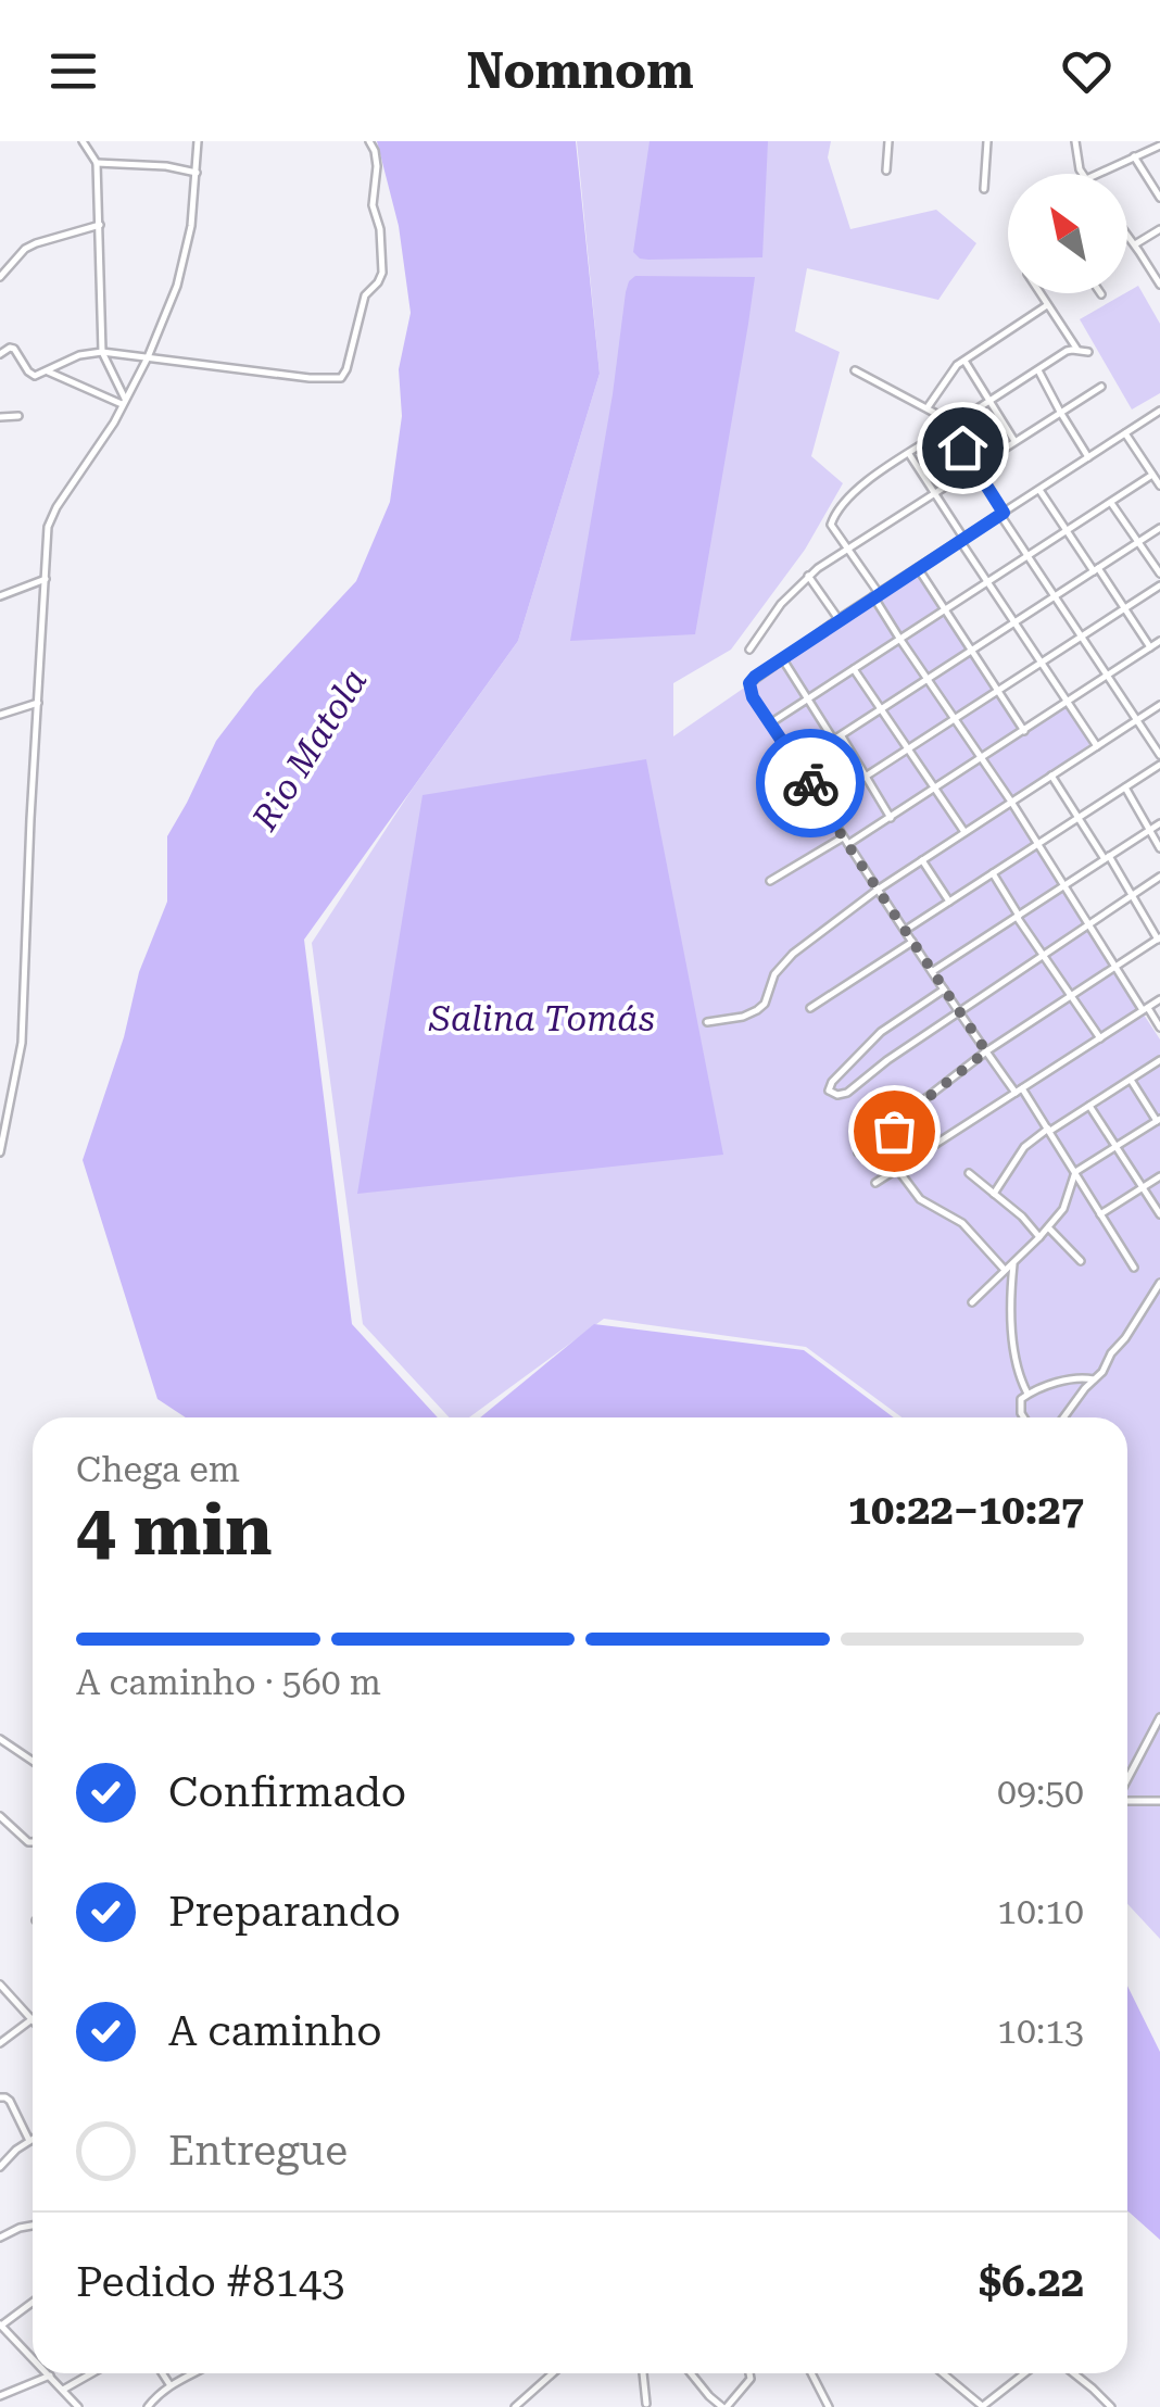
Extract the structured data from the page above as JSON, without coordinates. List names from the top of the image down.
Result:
{
  "water": ["Rio Matola", "Salina Tomás"],
  "north": "top left",
  "page": {
    "header": "Nomnom",
    "heading": ["4 min", "Chega em", "10:22–10:27"],
    "panel": ["Pedido #8143", "$6.22"],
    "bar": "A caminho · 560 m",
    "list": [
      ["Confirmado", "09:50"],
      ["Preparando", "10:10"],
      ["A caminho", "10:13"],
      "Entregue"
    ]
  }
}
